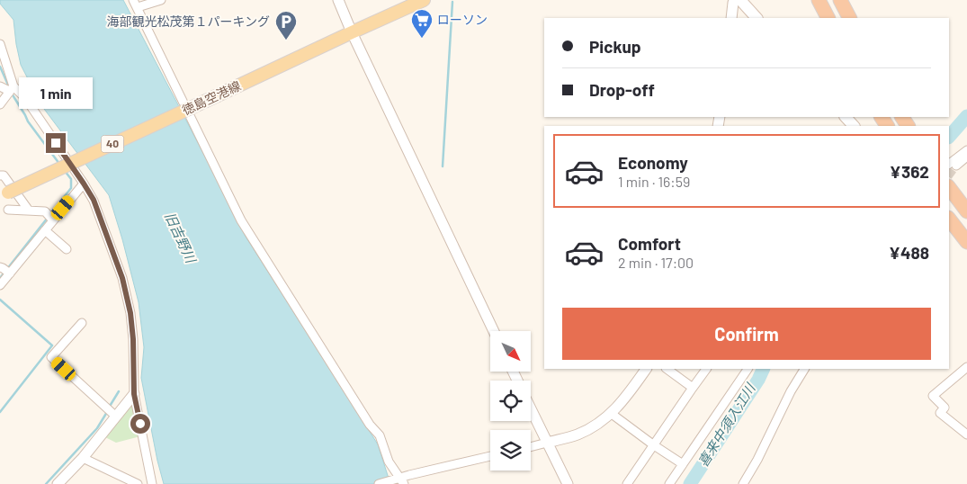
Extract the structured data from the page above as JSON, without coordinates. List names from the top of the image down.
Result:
{
  "streets": {
    "main road": ["徳島空港線", "40"]
  },
  "water": ["旧吉野川", "喜来中須入江川"],
  "places": {
    "supermarket": ["ローソン"],
    "parking": ["海部観光松茂第１パーキング"]
  },
  "north": "bottom right",
  "page": {
    "banner": ["Pickup", "Drop-off"],
    "bubble": "1 min",
    "list": [
      {
        "name": "Economy",
        "note": "1 min · 16:59",
        "value": "¥362"
      },
      {
        "name": "Comfort",
        "note": "2 min · 17:00",
        "value": "¥488"
      }
    ],
    "buttons": "Confirm"
  }
}
